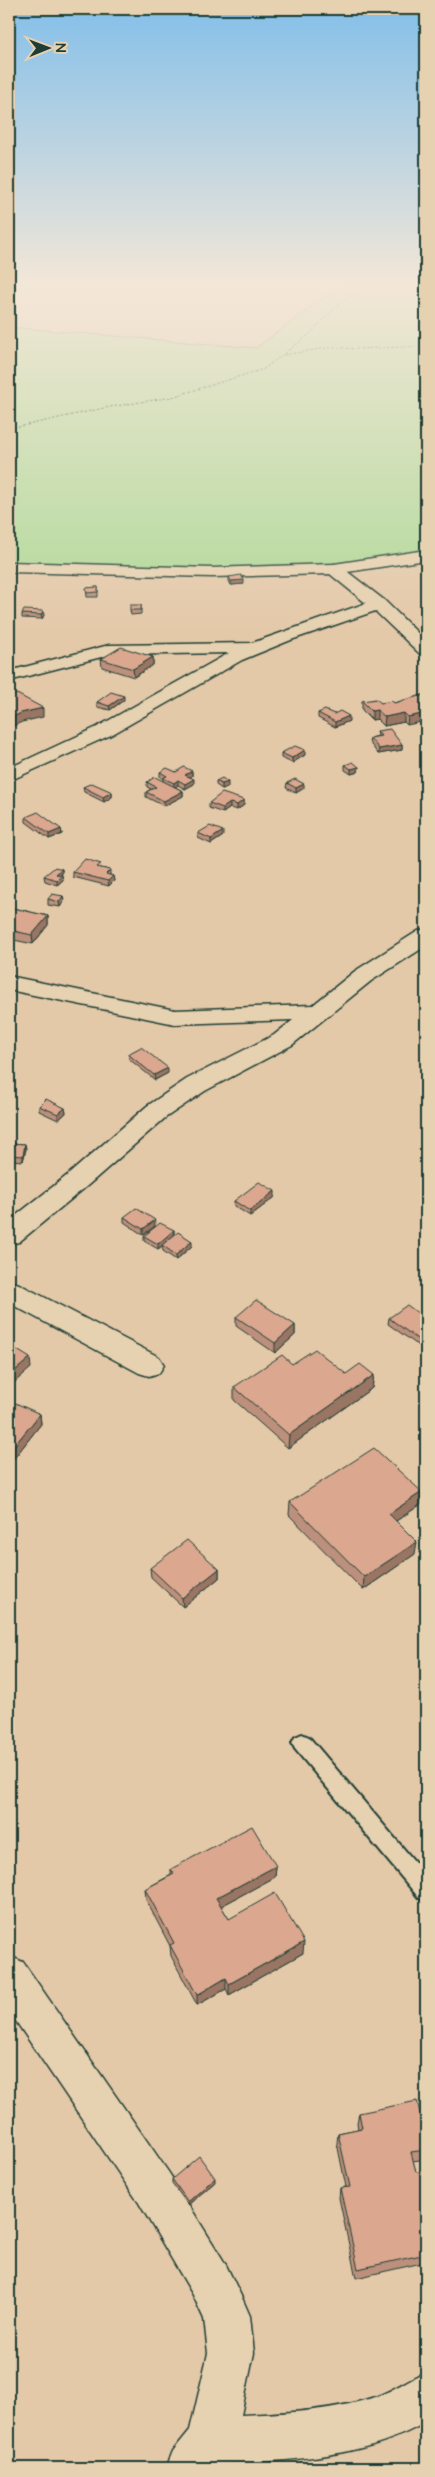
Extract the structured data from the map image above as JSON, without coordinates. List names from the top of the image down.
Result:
{
  "north": "right"
}
